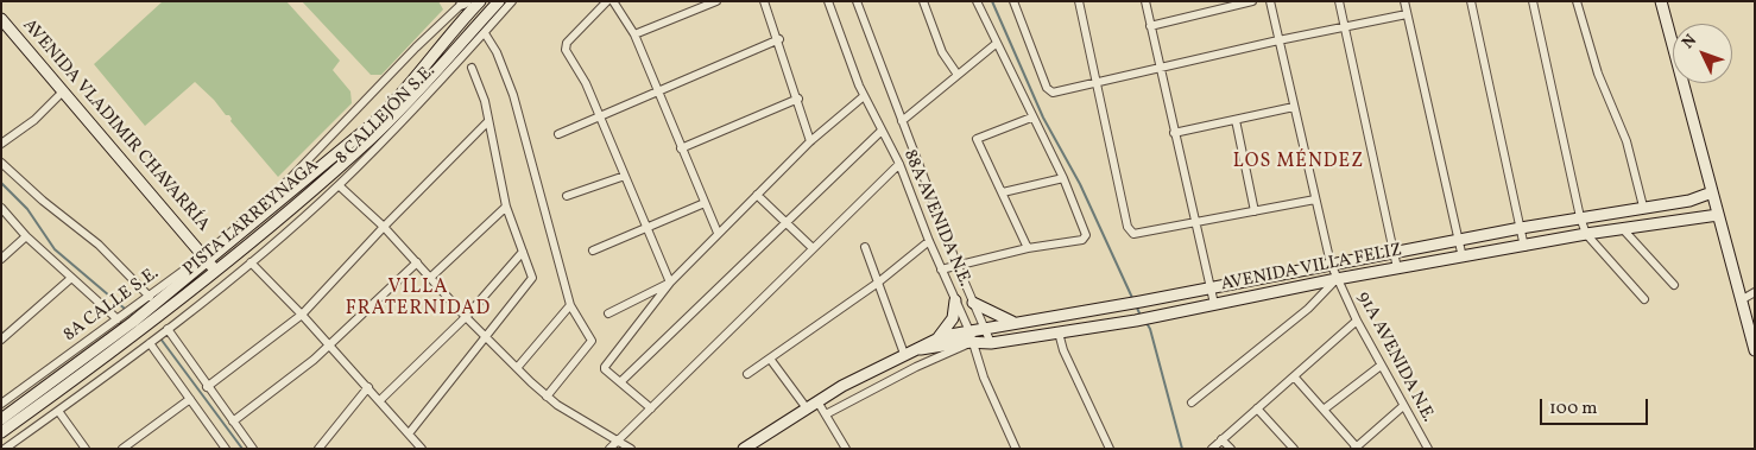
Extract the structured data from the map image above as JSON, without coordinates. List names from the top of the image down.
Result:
{
  "streets": {
    "street": [
      "8 CALLEJÓN S.E.",
      "AVENIDA VLADIMIR CHAVARRÍA",
      "PISTA LARREYNAGA",
      "88A AVENIDA N.E.",
      "AVENIDA VILLA FELIZ",
      "8A CALLE S.E.",
      "91A AVENIDA N.E."
    ]
  },
  "crossings": [
    ["8 CALLEJÓN S.E.", "AVENIDA VLADIMIR CHAVARRÍA"],
    ["AVENIDA VLADIMIR CHAVARRÍA", "PISTA LARREYNAGA"],
    ["AVENIDA VLADIMIR CHAVARRÍA", "8A CALLE S.E."],
    ["PISTA LARREYNAGA", "8A CALLE S.E."],
    ["88A AVENIDA N.E.", "AVENIDA VILLA FELIZ"],
    ["AVENIDA VILLA FELIZ", "91A AVENIDA N.E."]
  ],
  "districts": ["LOS MÉNDEZ", "VILLA FRATERNIDAD"],
  "scale_bar": "100 m",
  "north": "top left"
}
